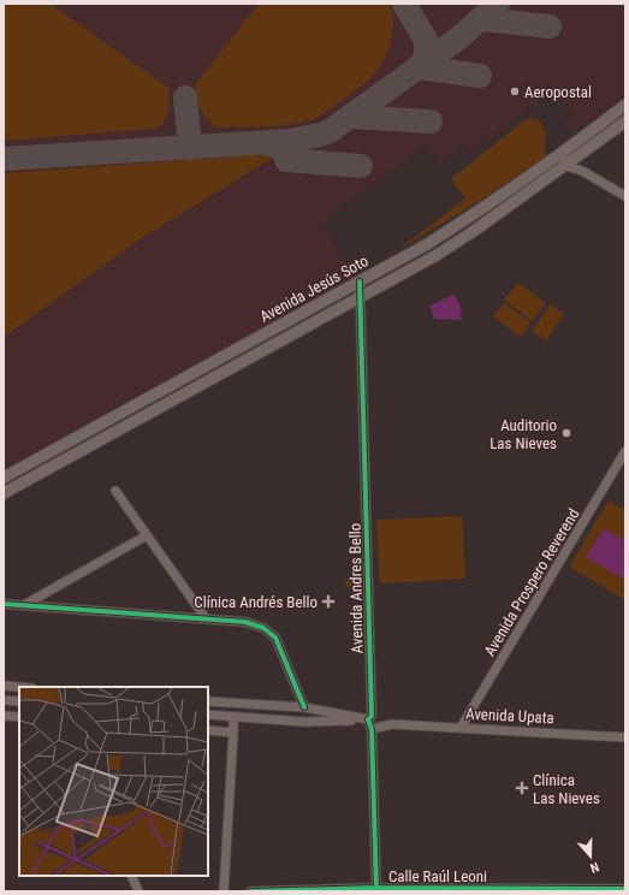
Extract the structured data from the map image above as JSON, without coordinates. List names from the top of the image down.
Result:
{
  "streets": {
    "main road": ["Avenida Jesús Soto"],
    "street": [
      "Avenida Prospero Reverend",
      "Avenida Andres Bello",
      "Avenida Upata",
      "Calle Raúl Leoni"
    ]
  },
  "crossings": [
    ["Avenida Jesús Soto", "Avenida Andres Bello"],
    ["Avenida Prospero Reverend", "Avenida Upata"],
    ["Avenida Andres Bello", "Avenida Upata"],
    ["Avenida Andres Bello", "Calle Raúl Leoni"]
  ],
  "places": {
    "other": ["Aeropostal", "Auditorio Las Nieves"],
    "health": ["Clínica Andrés Bello", "Clínica Las Nieves"]
  },
  "north": "bottom"
}
